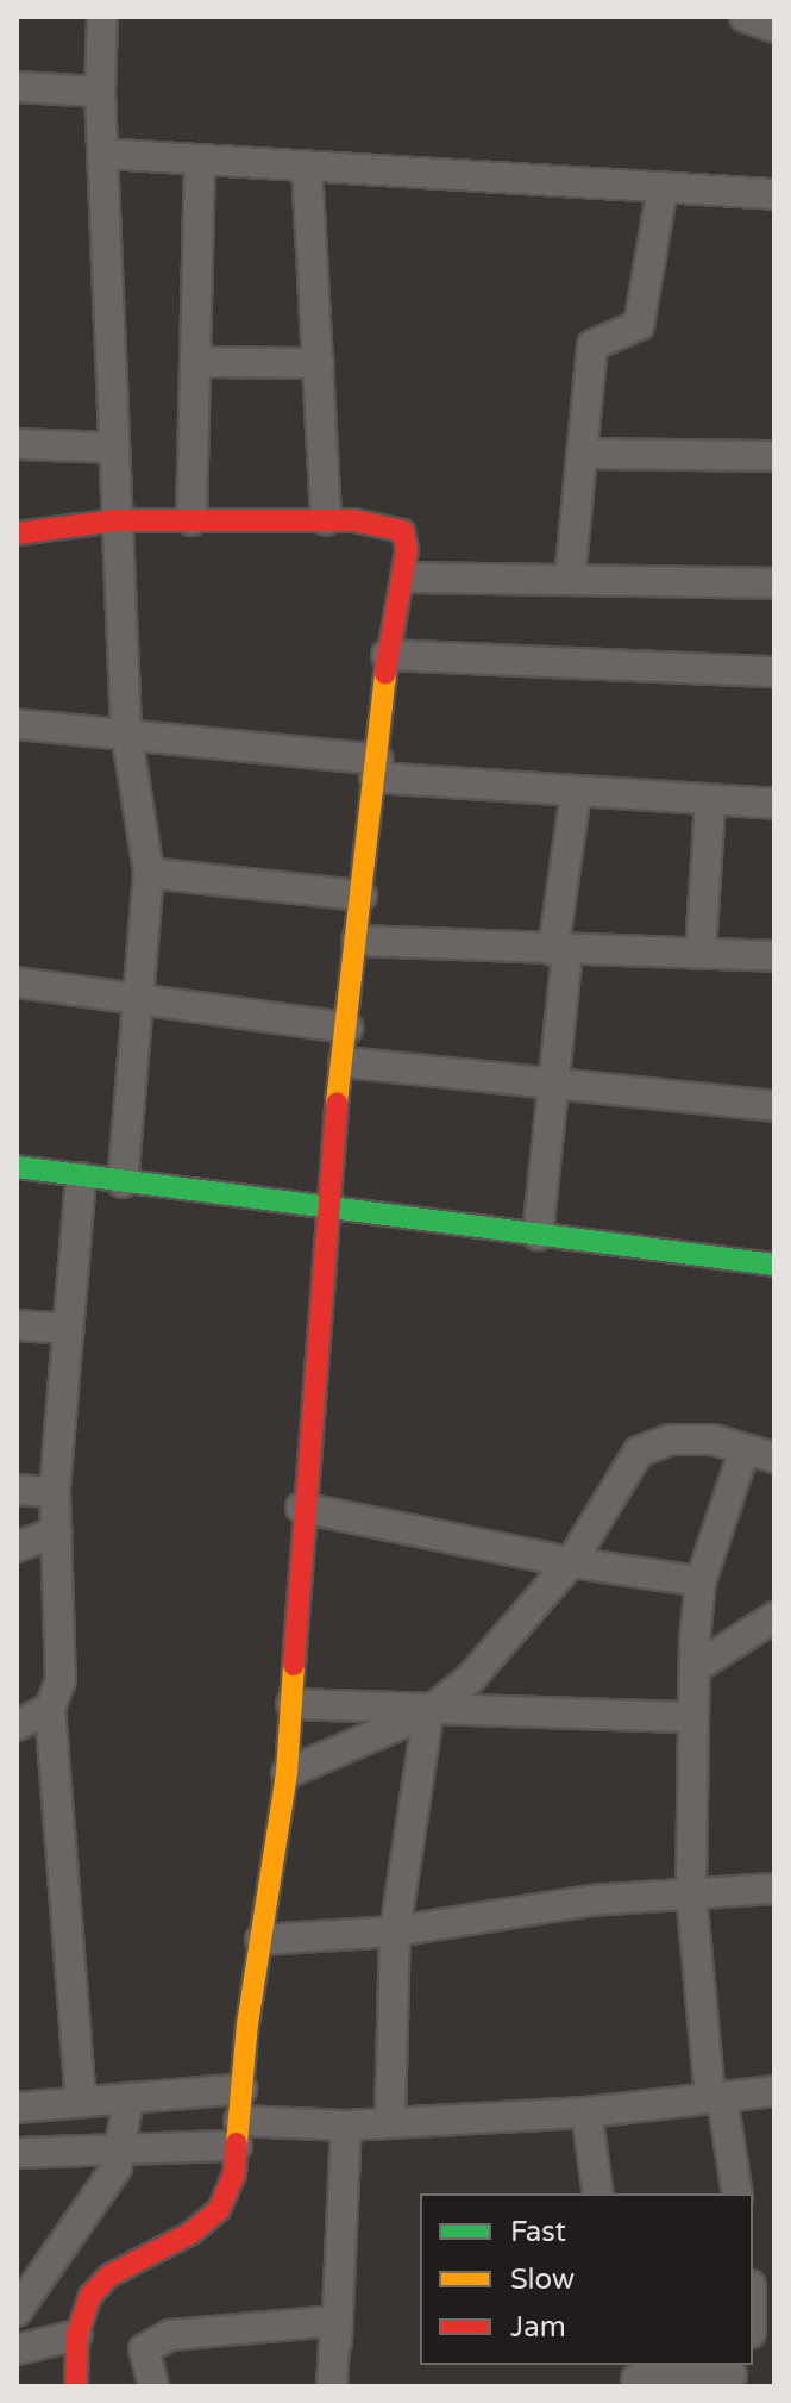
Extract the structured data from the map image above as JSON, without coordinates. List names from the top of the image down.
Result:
{
  "legend": ["Fast", "Slow", "Jam"]
}
